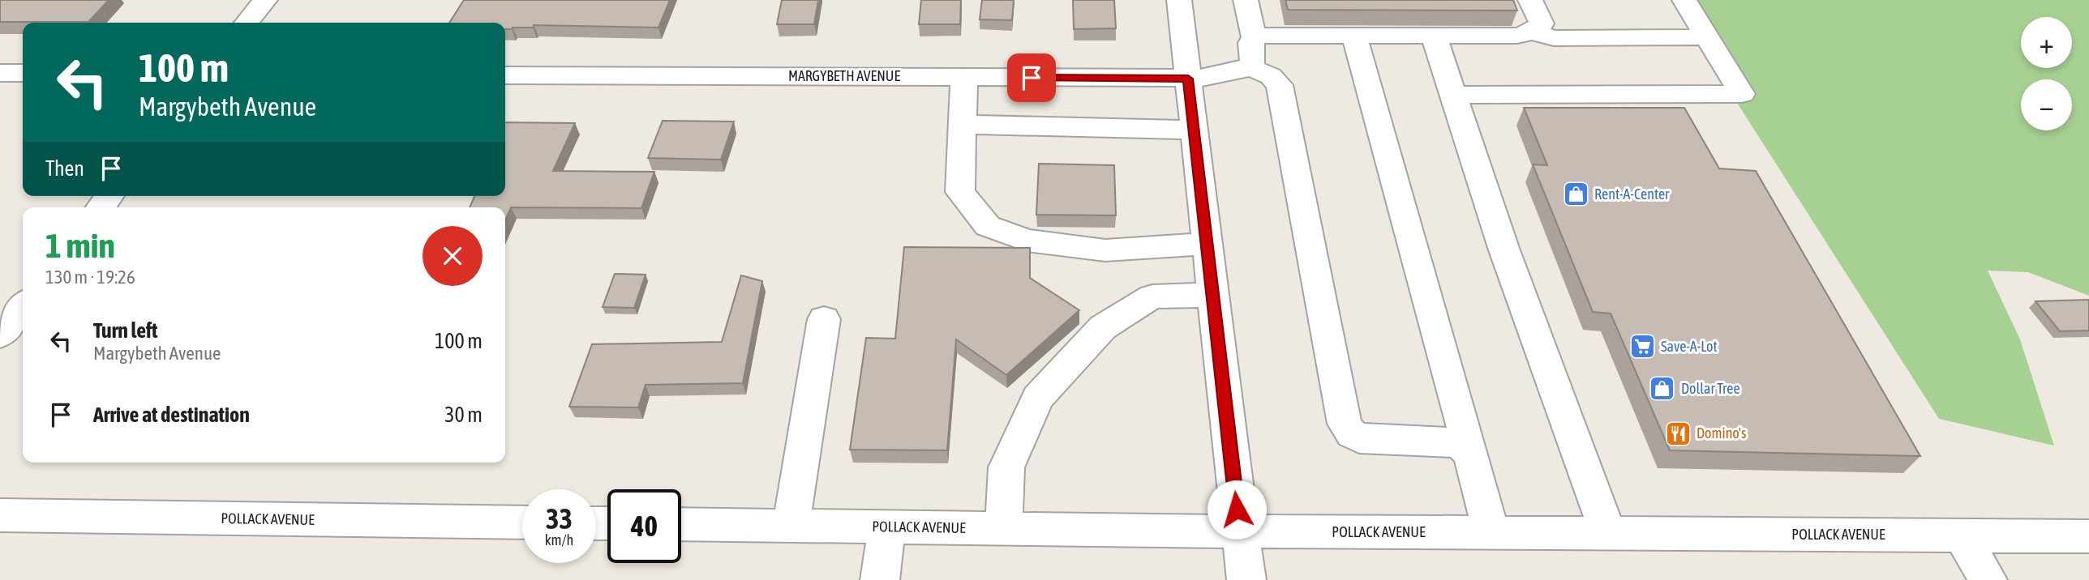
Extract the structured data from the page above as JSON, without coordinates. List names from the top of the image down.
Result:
{
  "streets": {
    "street": ["MARGYBETH AVENUE", "POLLACK AVENUE"]
  },
  "places": {
    "shop": ["Rent-A-Center", "Dollar Tree"],
    "supermarket": ["Save-A-Lot"],
    "restaurant": ["Domino's"]
  },
  "page": {
    "map_buttons": ["+", "−"],
    "turn": ["100 m", "Margybeth Avenue"],
    "then": "Then",
    "heading": ["1 min", "130 m · 19:26"],
    "list": [
      {
        "name": "Turn left",
        "note": "Margybeth Avenue",
        "value": "100 m"
      },
      {
        "name": "Arrive at destination",
        "value": "30 m"
      }
    ],
    "speed": "33 km/h",
    "limit": "40"
  }
}
